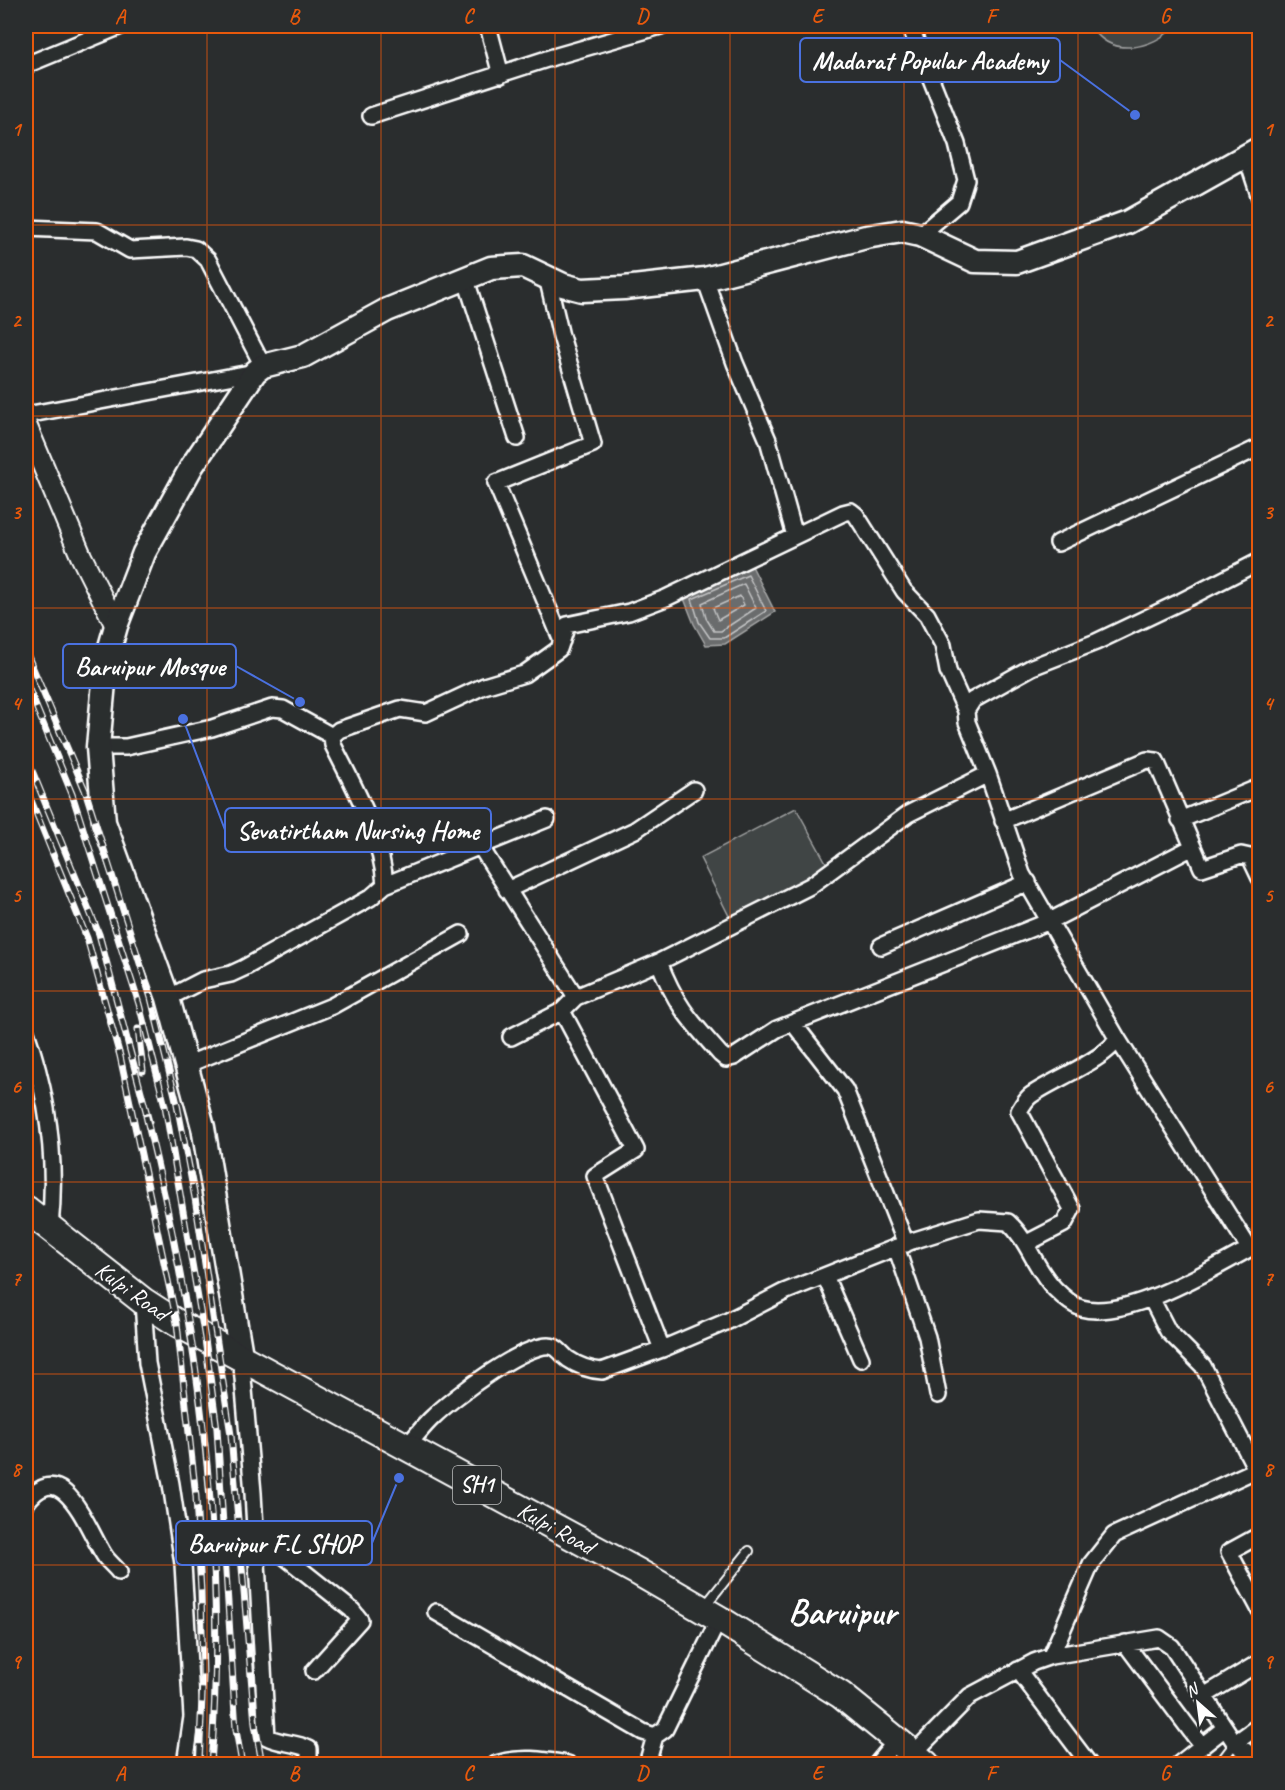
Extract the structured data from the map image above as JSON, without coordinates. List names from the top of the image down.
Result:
{
  "streets": {
    "main road": ["Kulpi Road", "SH1"]
  },
  "districts": ["Baruipur"],
  "places": [
    "Madarat Popular Academy",
    "Baruipur Mosque",
    "Sevatirtham Nursing Home",
    "Baruipur F.L SHOP"
  ],
  "north": "top left",
  "grid": {
    "columns": [
      "A",
      "B",
      "C",
      "D",
      "E",
      "F",
      "G"
    ],
    "rows": [
      "1",
      "2",
      "3",
      "4",
      "5",
      "6",
      "7",
      "8",
      "9"
    ]
  }
}
